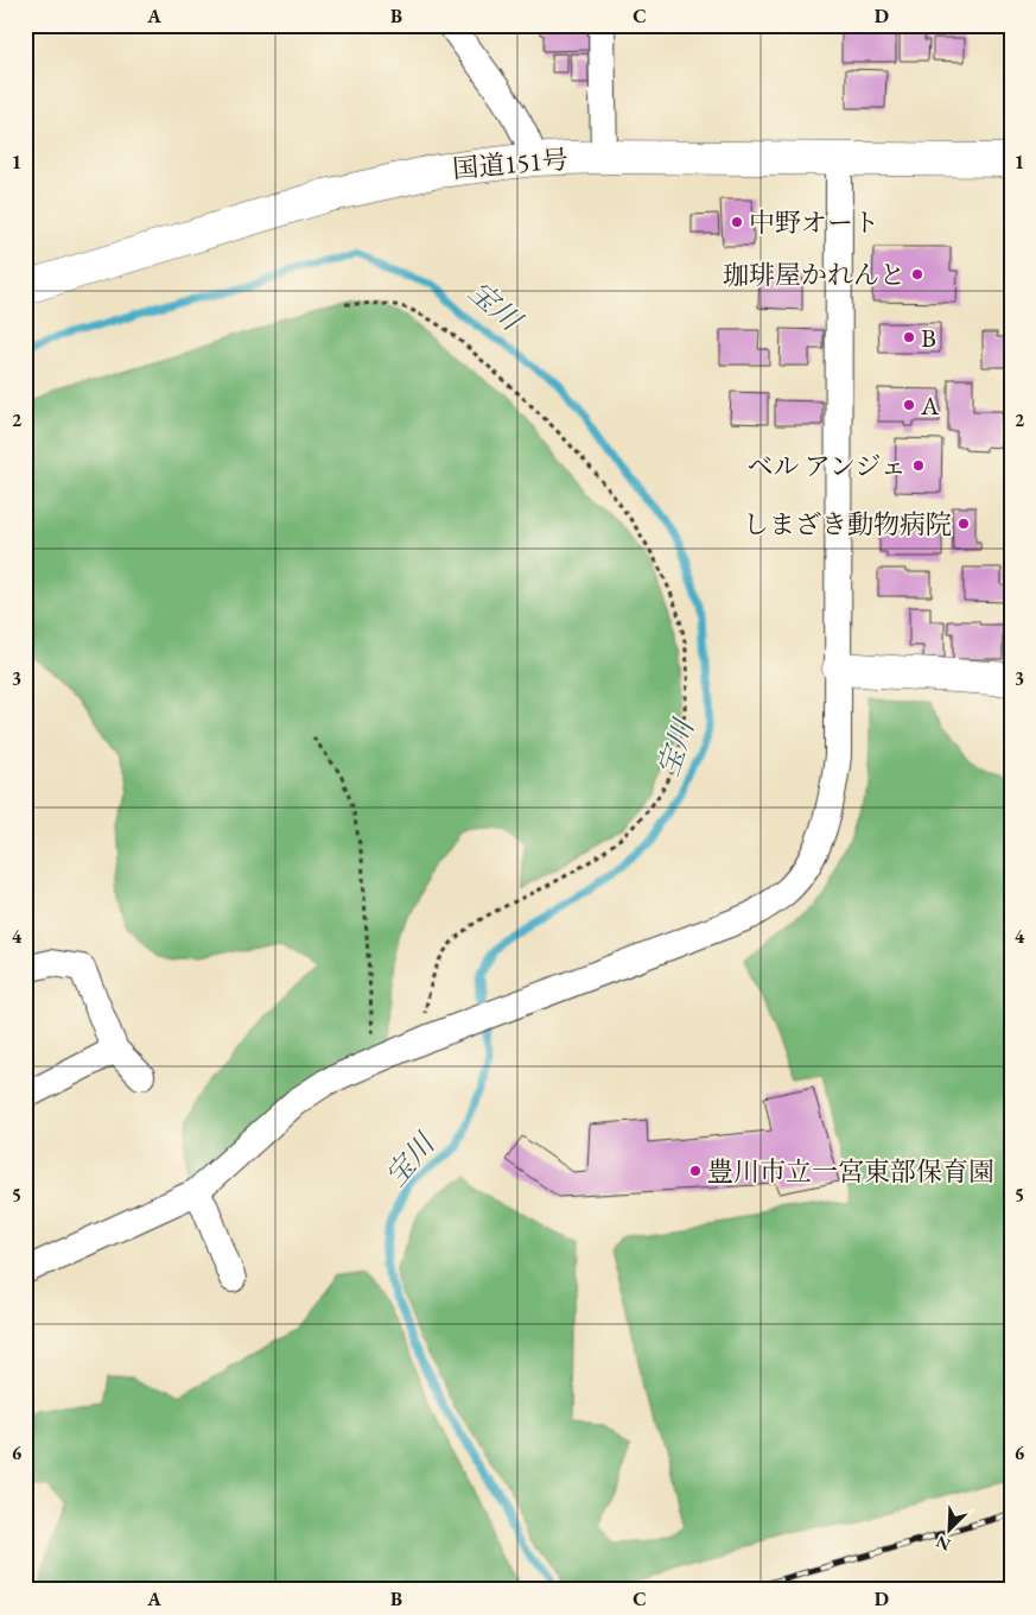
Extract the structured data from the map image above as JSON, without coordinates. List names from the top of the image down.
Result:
{
  "streets": {
    "main road": ["国道151号"]
  },
  "water": ["宝川"],
  "places": [
    "中野オート",
    "珈琲屋かれんと",
    "B",
    "A",
    "ベル アンジェ",
    "しまざき動物病院",
    "豊川市立一宮東部保育園"
  ],
  "north": "bottom left",
  "grid": {
    "columns": [
      "A",
      "B",
      "C",
      "D"
    ],
    "rows": [
      "1",
      "2",
      "3",
      "4",
      "5",
      "6"
    ]
  }
}
